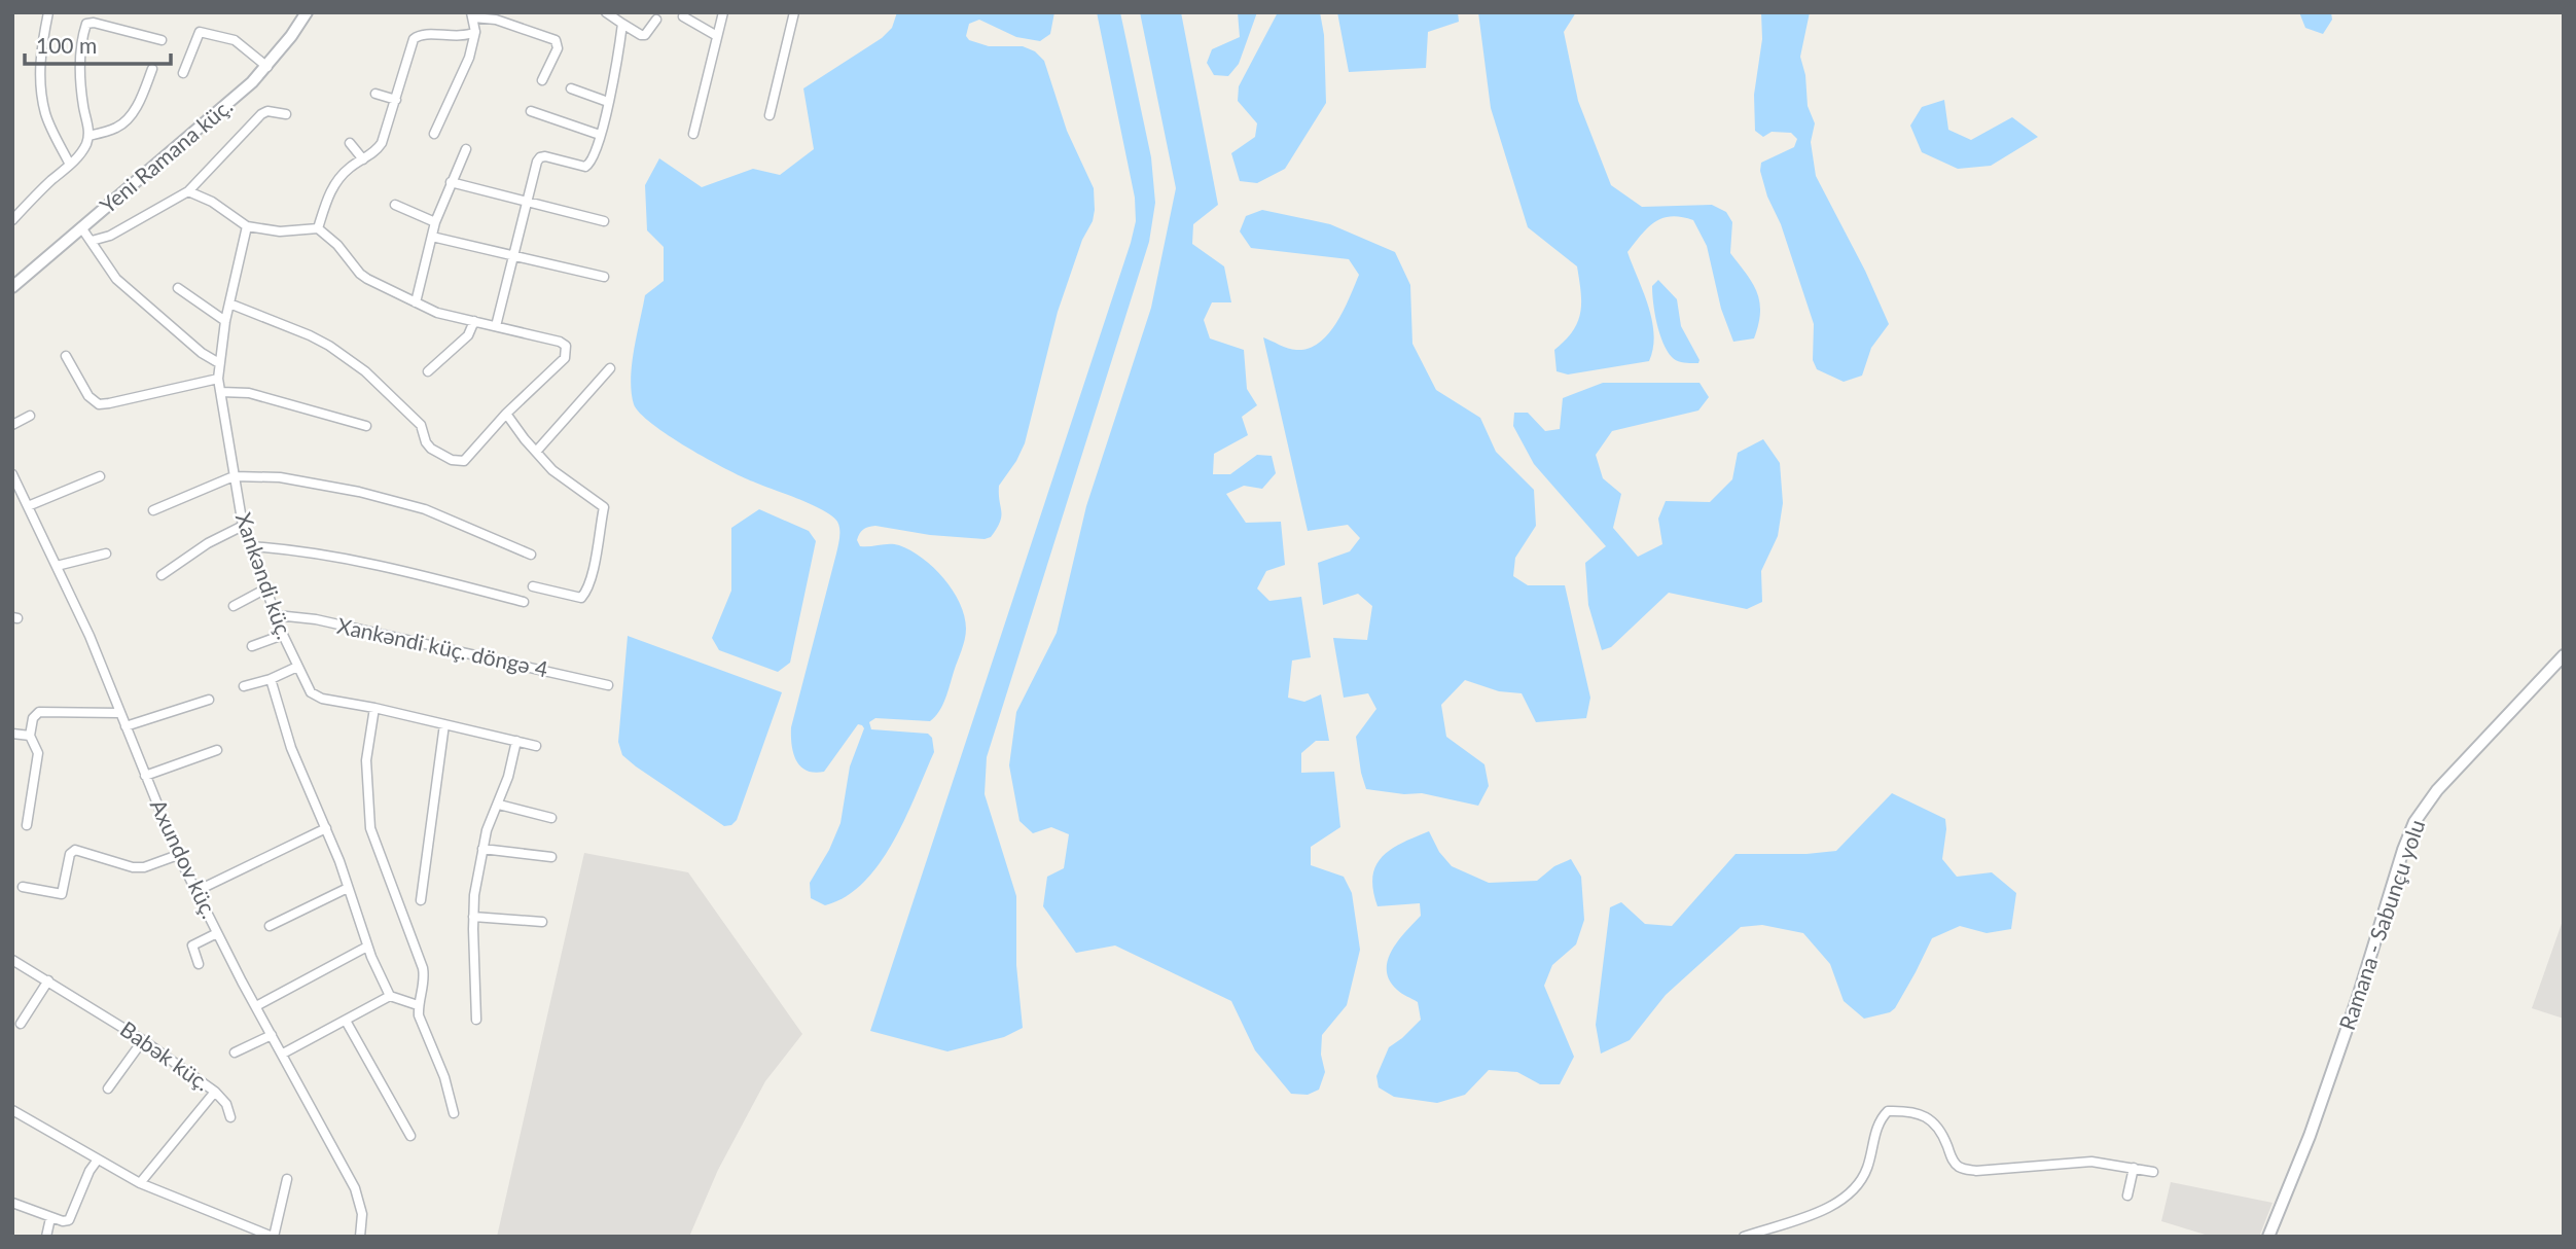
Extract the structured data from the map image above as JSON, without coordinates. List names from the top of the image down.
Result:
{
  "streets": {
    "street": [
      "Yeni Ramana küç.",
      "Xankəndi küç.",
      "Xankəndi küç. döngə 4",
      "Axundov küç.",
      "Ramana - Sabunçu yolu",
      "Babək küç."
    ]
  },
  "crossings": [
    ["Xankəndi küç.", "Xankəndi küç. döngə 4"]
  ],
  "scale_bar": "100 m"
}
